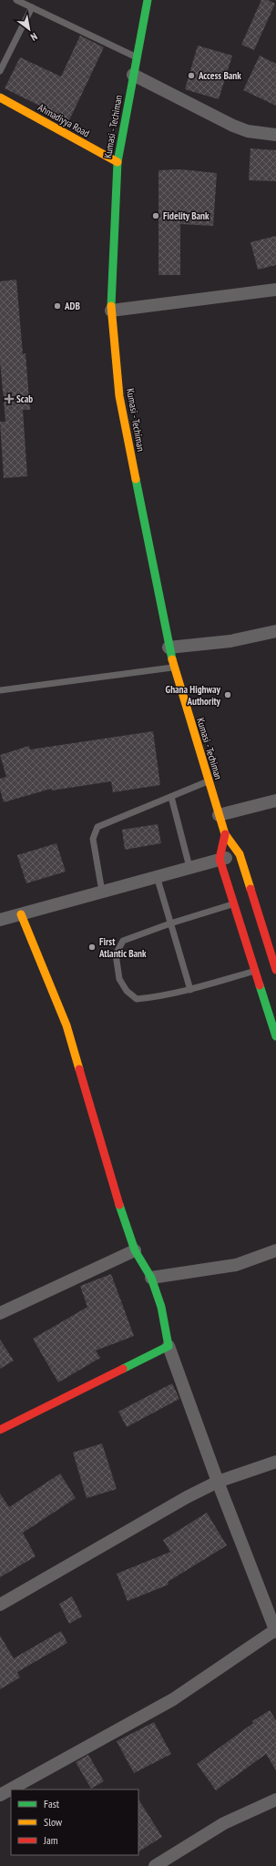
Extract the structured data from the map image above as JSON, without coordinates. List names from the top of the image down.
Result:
{
  "streets": {
    "main road": ["Ahmadiyya Road", "Kumasi - Techiman"]
  },
  "crossings": [
    ["Ahmadiyya Road", "Kumasi - Techiman"]
  ],
  "places": {
    "other": [
      "Access Bank",
      "Fidelity Bank",
      "ADB",
      "Ghana Highway Authority",
      "First Atlantic Bank"
    ],
    "health": ["Scab"]
  },
  "legend": ["Fast", "Slow", "Jam"],
  "north": "bottom right"
}
